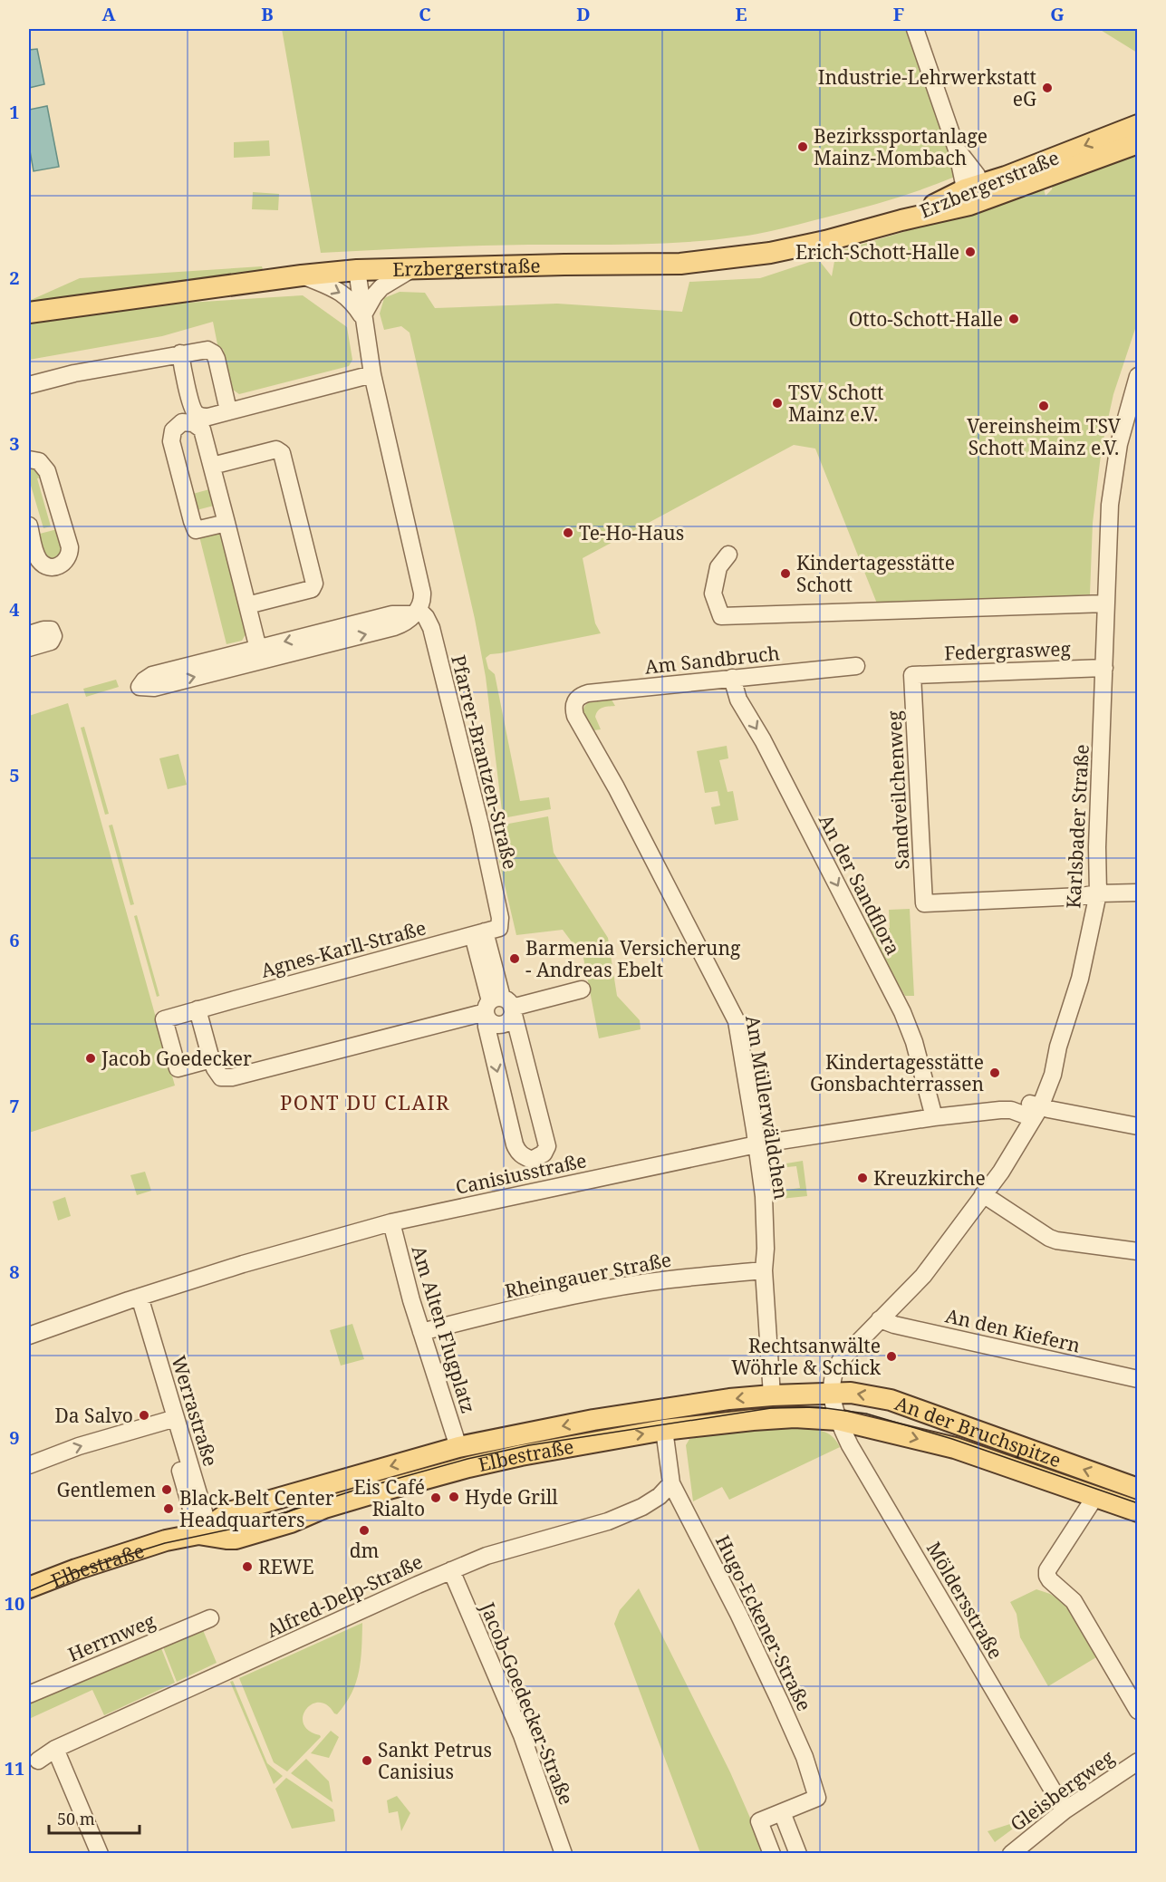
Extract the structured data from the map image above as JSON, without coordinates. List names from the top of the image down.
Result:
{
  "streets": {
    "main road": ["Erzbergerstraße", "An der Bruchspitze", "Elbestraße"],
    "street": [
      "Federgrasweg",
      "Am Sandbruch",
      "Pfarrer-Brantzen-Straße",
      "Sandveilchenweg",
      "Karlsbader Straße",
      "An der Sandflora",
      "Agnes-Karll-Straße",
      "Am Müllerwäldchen",
      "Canisiusstraße",
      "Rheingauer Straße",
      "Am Alten Flugplatz",
      "An den Kiefern",
      "Werrastraße",
      "Alfred-Delp-Straße",
      "Möldersstraße",
      "Hugo-Eckener-Straße",
      "Herrnweg",
      "Jacob-Goedecker-Straße",
      "Gleisbergweg"
    ]
  },
  "crossings": [
    ["Federgrasweg", "Sandveilchenweg"],
    ["Federgrasweg", "Karlsbader Straße"],
    ["Am Sandbruch", "An der Sandflora"],
    ["Am Sandbruch", "Am Müllerwäldchen"],
    ["Pfarrer-Brantzen-Straße", "Agnes-Karll-Straße"],
    ["Sandveilchenweg", "Karlsbader Straße"],
    ["Karlsbader Straße", "Canisiusstraße"],
    ["Karlsbader Straße", "An den Kiefern"],
    ["Karlsbader Straße", "An der Bruchspitze"],
    ["Karlsbader Straße", "Elbestraße"],
    ["Karlsbader Straße", "Möldersstraße"],
    ["An der Sandflora", "Canisiusstraße"],
    ["Am Müllerwäldchen", "Canisiusstraße"],
    ["Am Müllerwäldchen", "Rheingauer Straße"],
    ["Am Müllerwäldchen", "Elbestraße"],
    ["Canisiusstraße", "Am Alten Flugplatz"],
    ["Canisiusstraße", "Werrastraße"],
    ["Rheingauer Straße", "Am Alten Flugplatz"],
    ["Am Alten Flugplatz", "Elbestraße"],
    ["Werrastraße", "Elbestraße"],
    ["An der Bruchspitze", "Elbestraße"],
    ["An der Bruchspitze", "Möldersstraße"],
    ["Elbestraße", "Möldersstraße"],
    ["Elbestraße", "Hugo-Eckener-Straße"],
    ["Alfred-Delp-Straße", "Hugo-Eckener-Straße"],
    ["Alfred-Delp-Straße", "Jacob-Goedecker-Straße"],
    ["Möldersstraße", "Gleisbergweg"]
  ],
  "one_way": ["An der Sandflora"],
  "districts": ["PONT DU CLAIR"],
  "places": [
    "Industrie-Lehrwerkstatt eG",
    "Bezirkssportanlage Mainz-Mombach",
    "Erich-Schott-Halle",
    "Otto-Schott-Halle",
    "TSV Schott Mainz e.V.",
    "Vereinsheim TSV Schott Mainz e.V.",
    "Te-Ho-Haus",
    "Kindertagesstätte Schott",
    "Barmenia Versicherung - Andreas Ebelt",
    "Jacob Goedecker",
    "Kindertagesstätte Gonsbachterrassen",
    "Kreuzkirche",
    "Rechtsanwälte Wöhrle & Schick",
    "Da Salvo",
    "Gentlemen",
    "Hyde Grill",
    "Eis Café Rialto",
    "Black Belt Center Headquarters",
    "dm",
    "REWE",
    "Sankt Petrus Canisius"
  ],
  "scale_bar": "50 m",
  "grid": {
    "columns": [
      "A",
      "B",
      "C",
      "D",
      "E",
      "F",
      "G"
    ],
    "rows": [
      "1",
      "2",
      "3",
      "4",
      "5",
      "6",
      "7",
      "8",
      "9",
      "10",
      "11"
    ]
  }
}
